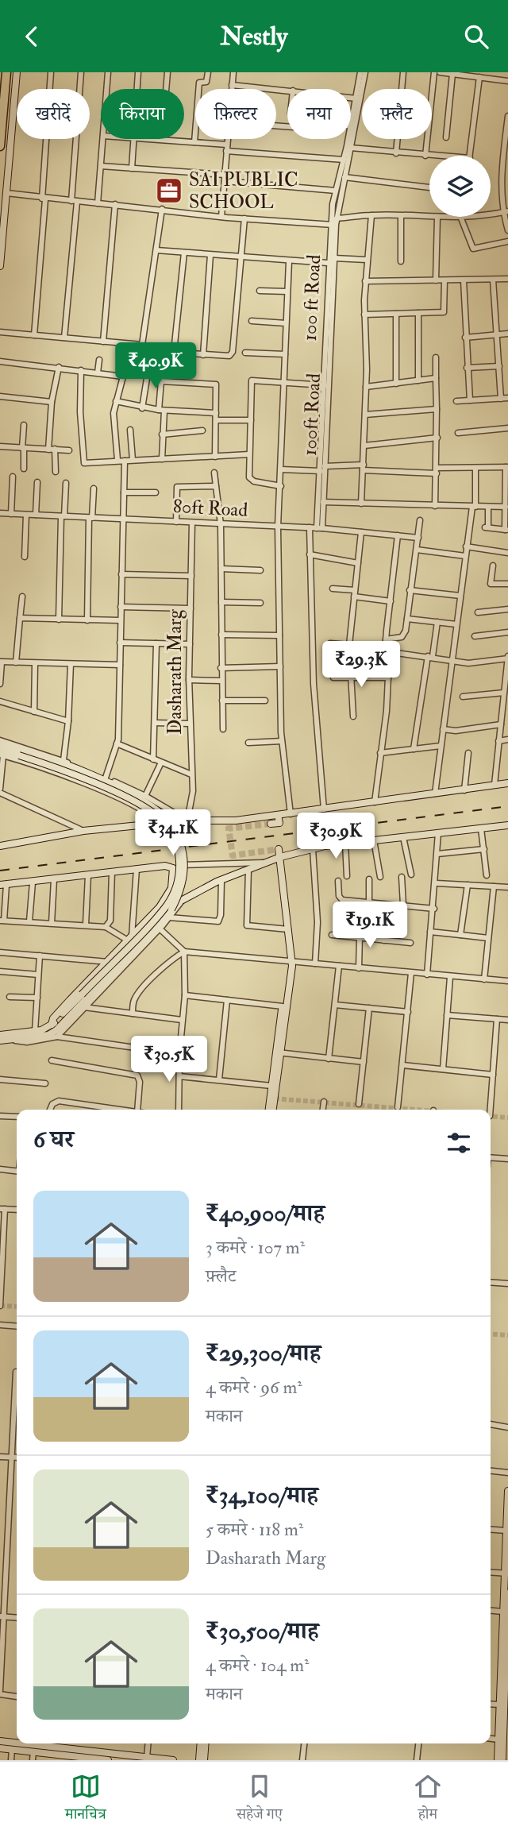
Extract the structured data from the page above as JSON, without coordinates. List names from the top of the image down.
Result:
{
  "streets": {
    "street": [
      "100 ft Road",
      "100ft Road",
      "80ft Road",
      "Dasharath Marg"
    ]
  },
  "crossings": [
    ["100 ft Road", "100ft Road"],
    ["100 ft Road", "80ft Road"],
    ["100ft Road", "80ft Road"],
    ["80ft Road", "Dasharath Marg"]
  ],
  "places": {
    "office": ["SAI PUBLIC SCHOOL"]
  },
  "page": {
    "header": "Nestly",
    "chip": [
      "खरीदें",
      "किराया",
      "फ़िल्टर",
      "नया",
      "फ़्लैट"
    ],
    "price": [
      "₹40.9K",
      "₹29.3K",
      "₹34.1K",
      "₹30.9K",
      "₹19.1K",
      "₹30.5K"
    ],
    "heading": "6 घर",
    "list": [
      {
        "name": "₹40,900/माह",
        "note": "3 कमरे · 107 m² · फ़्लैट"
      },
      {
        "name": "₹29,300/माह",
        "note": "4 कमरे · 96 m² · मकान"
      },
      {
        "name": "₹34,100/माह",
        "note": "5 कमरे · 118 m² · Dasharath Marg"
      },
      {
        "name": "₹30,500/माह",
        "note": "4 कमरे · 104 m² · मकान"
      }
    ],
    "tabs": ["मानचित्र", "सहेजे गए", "होम"]
  }
}
